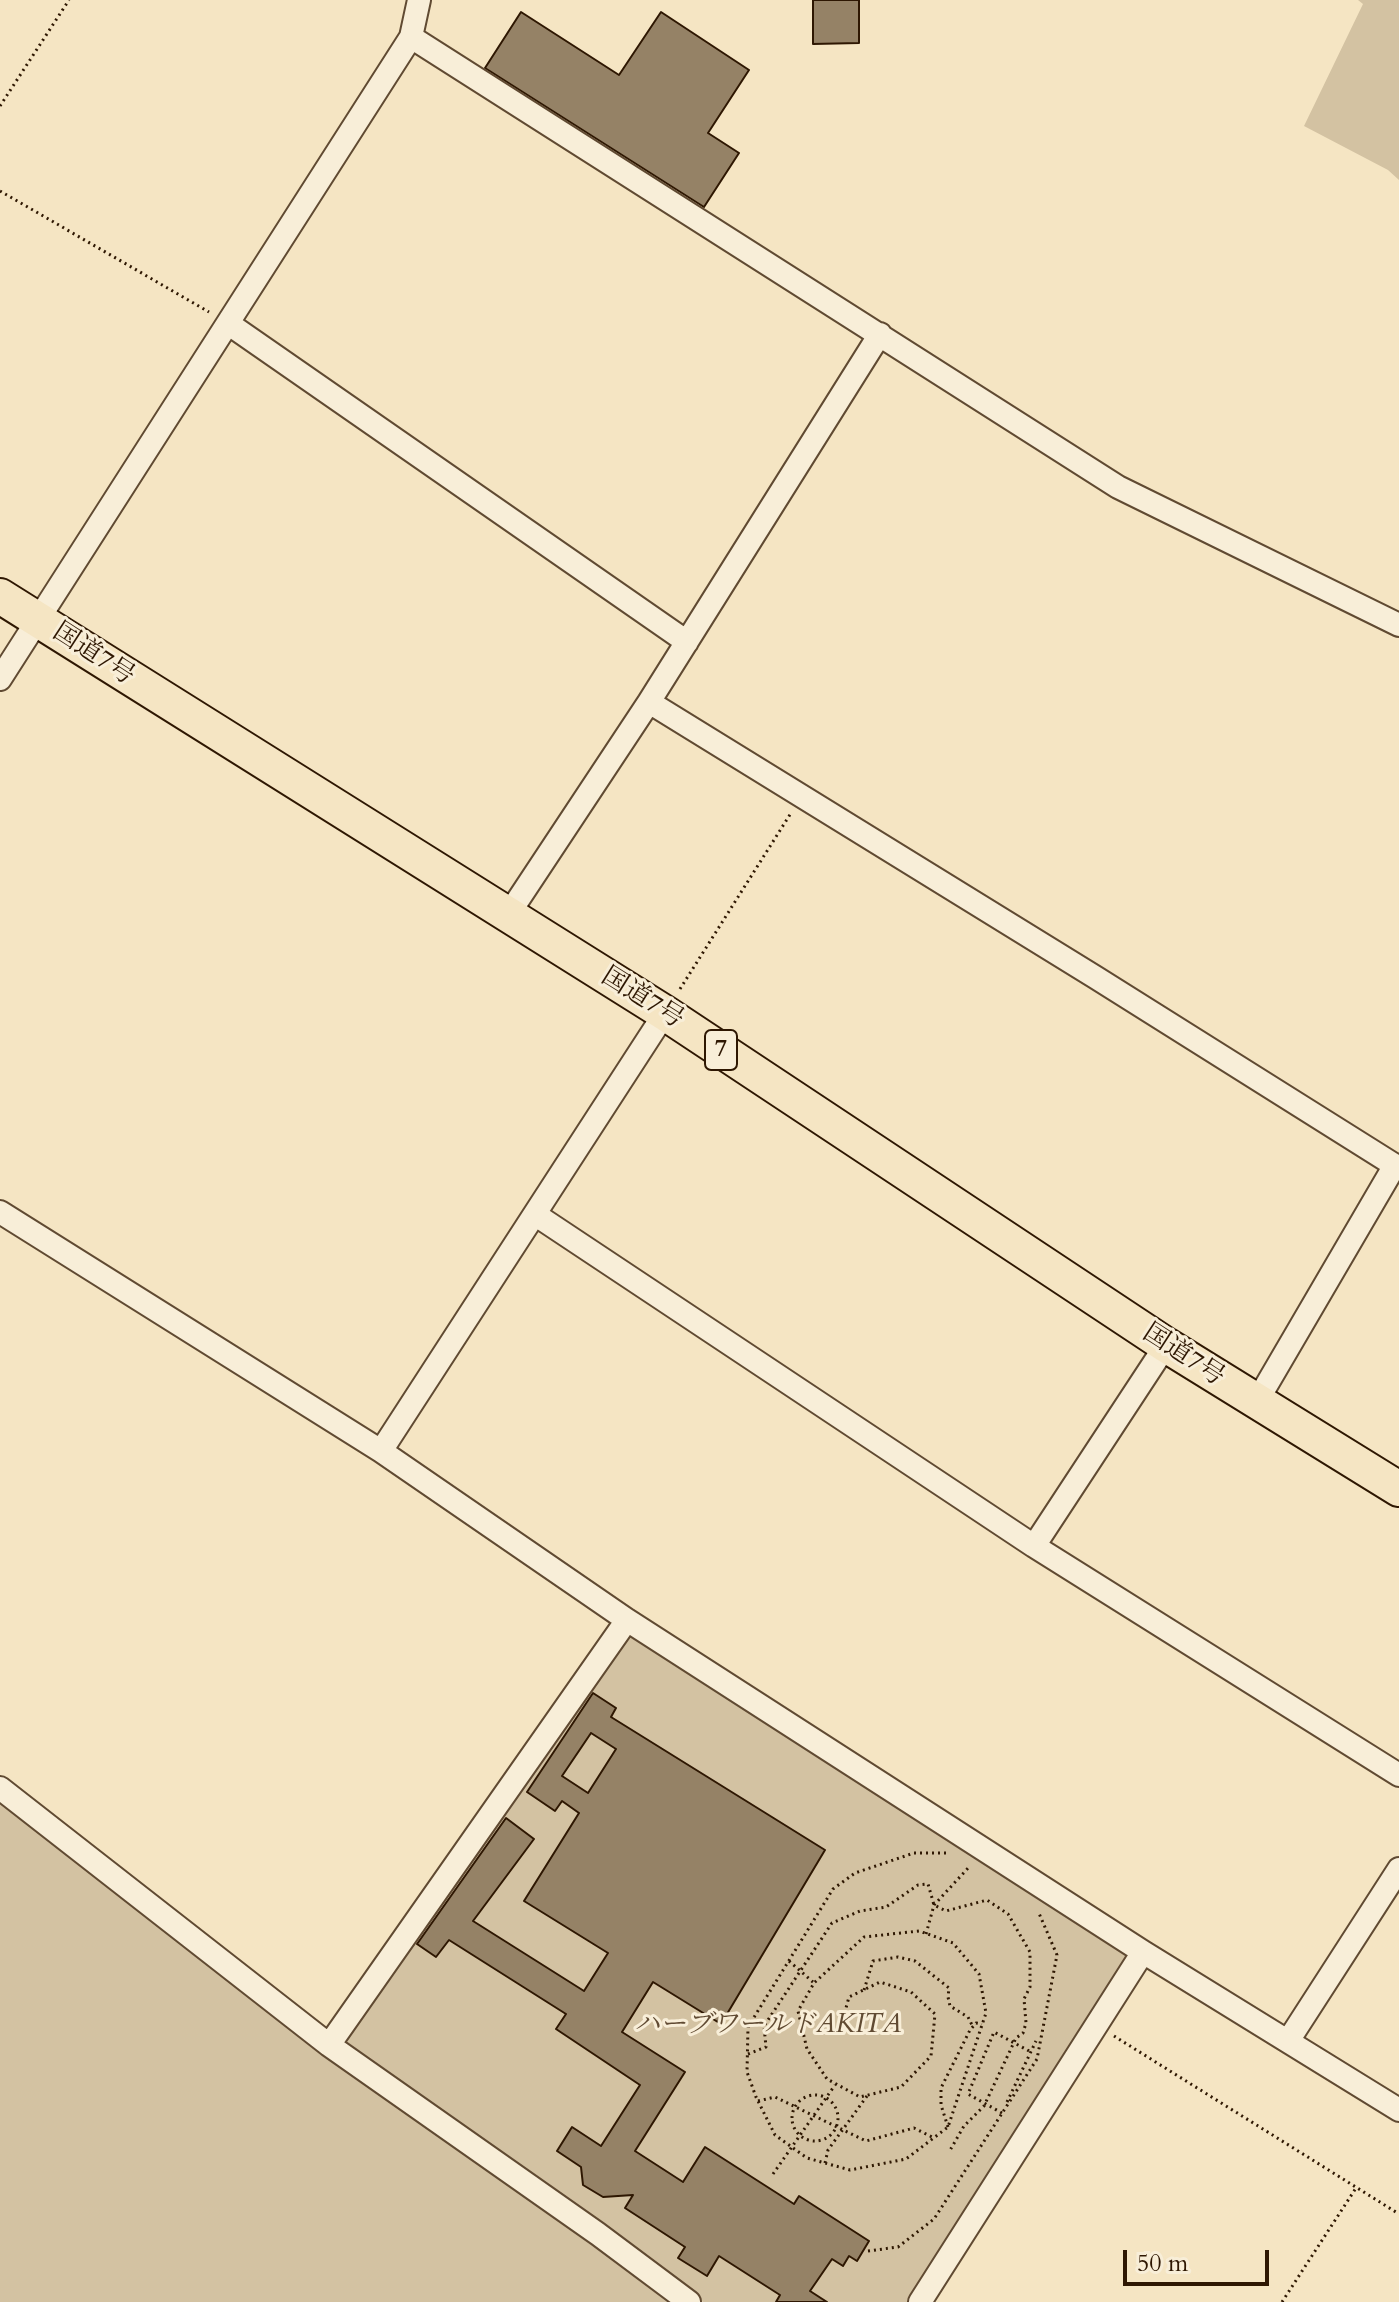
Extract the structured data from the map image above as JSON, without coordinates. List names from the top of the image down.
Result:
{
  "streets": {
    "highway": ["国道7号", "7"]
  },
  "parks": ["ハーブワールドAKITA"],
  "scale_bar": "50 m"
}
